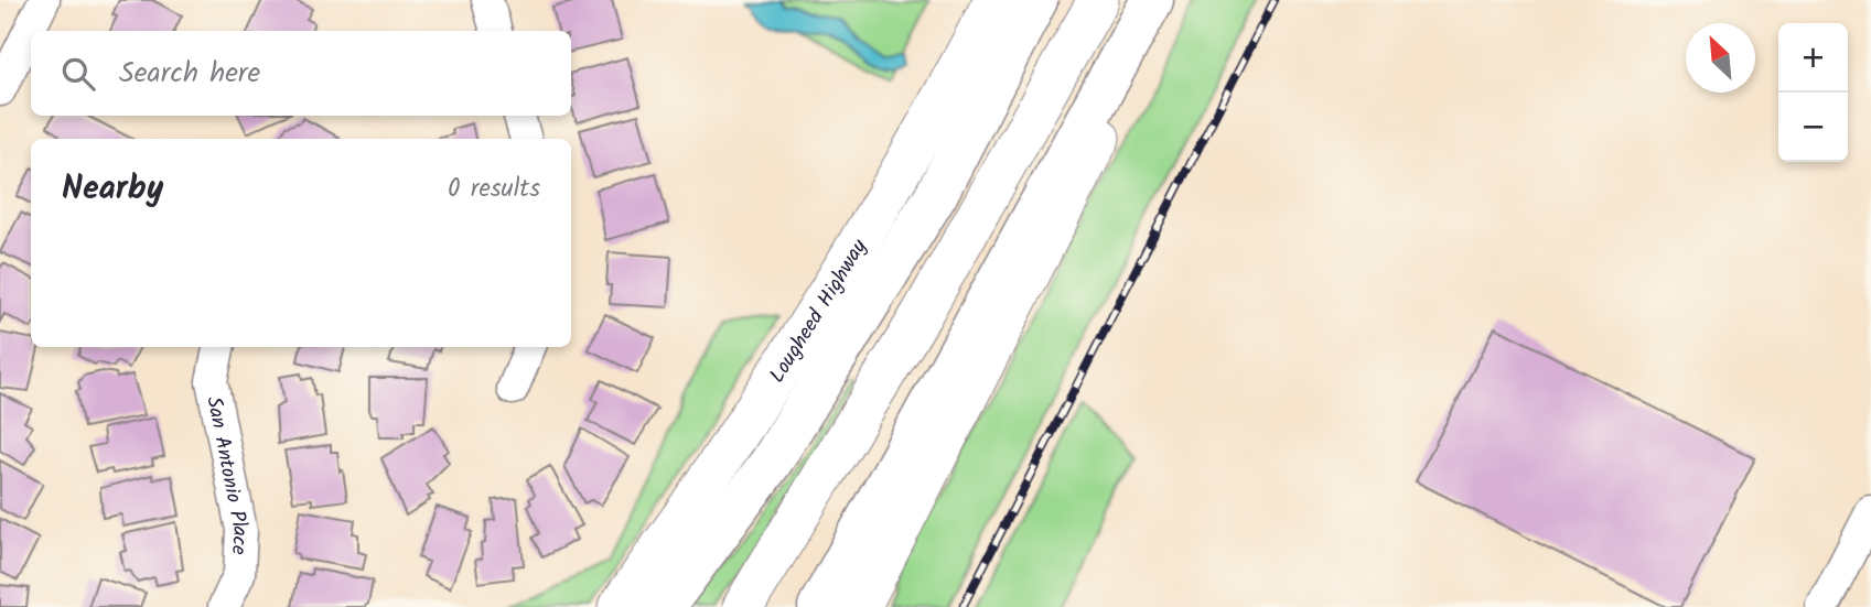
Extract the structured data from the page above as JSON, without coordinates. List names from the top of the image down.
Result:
{
  "streets": {
    "main road": ["Lougheed Highway"],
    "street": ["San Antonio Place"]
  },
  "north": "top left",
  "page": {
    "map_buttons": ["+", "−"],
    "search": "Search here",
    "heading": ["Nearby", "0 results"]
  }
}
